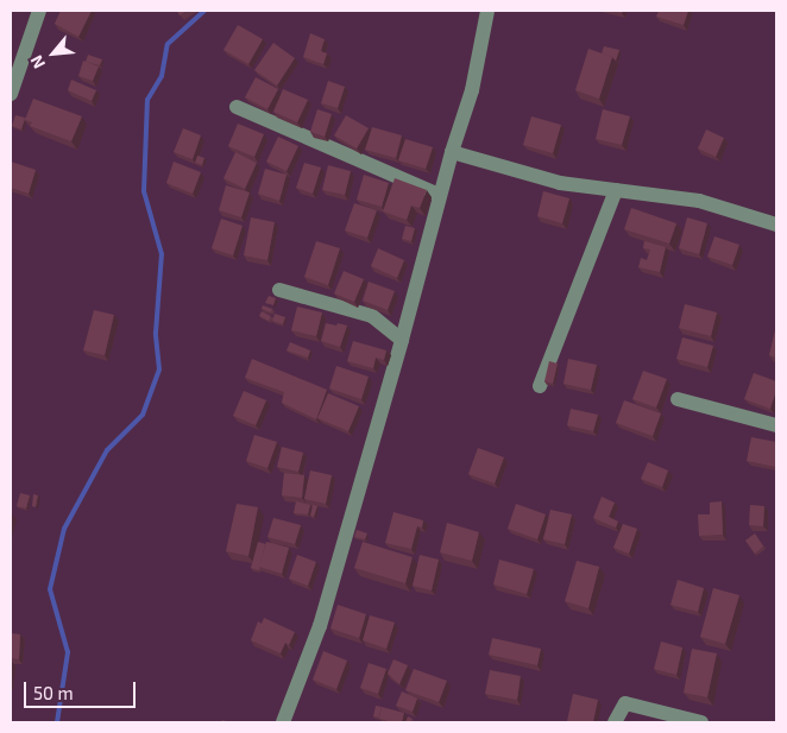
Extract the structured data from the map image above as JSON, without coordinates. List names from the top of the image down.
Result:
{
  "scale_bar": "50 m",
  "north": "bottom left"
}
